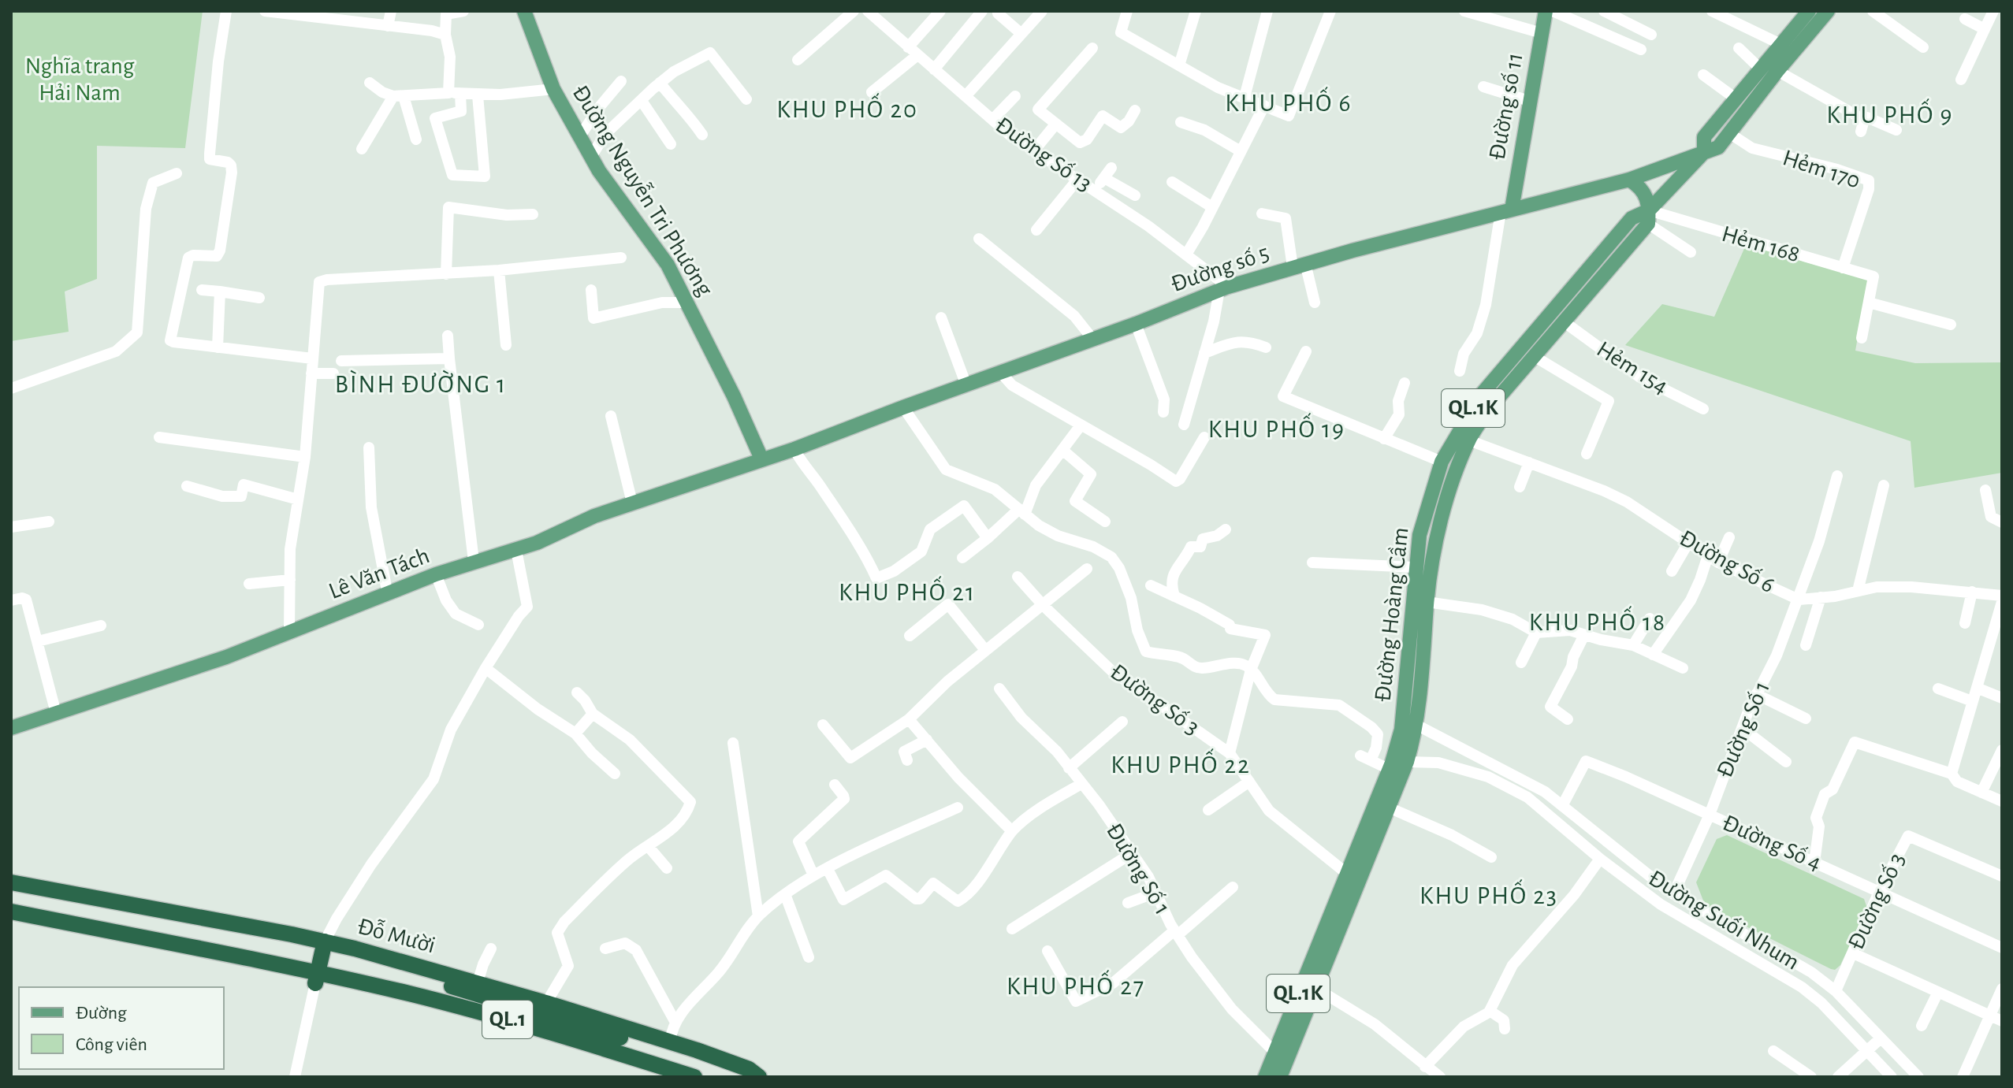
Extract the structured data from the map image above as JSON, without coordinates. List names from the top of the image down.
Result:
{
  "streets": {
    "highway": ["Đỗ Mười", "QL.1"],
    "main road": [
      "Đường số 11",
      "Đường Nguyễn Tri Phương",
      "Đường số 5",
      "QL.1K",
      "Lê Văn Tách",
      "Đường Hoàng Cầm"
    ],
    "street": [
      "Đường Số 13",
      "Hẻm 170",
      "Hẻm 168",
      "Hẻm 154",
      "Đường Số 6",
      "Đường Số 3",
      "Đường Số 1",
      "Đường Số 4",
      "Đường Suối Nhum"
    ]
  },
  "crossings": [
    ["Đường số 11", "Đường số 5"],
    ["Đường Số 13", "Đường số 5"],
    ["Hẻm 170", "Hẻm 168"],
    ["Hẻm 170", "Đường Hoàng Cầm"],
    ["Đường Nguyễn Tri Phương", "Đường số 5"],
    ["Đường Nguyễn Tri Phương", "Lê Văn Tách"],
    ["Hẻm 168", "Đường Hoàng Cầm"],
    ["Đường số 5", "Lê Văn Tách"],
    ["Đường số 5", "Đường Hoàng Cầm"],
    ["Hẻm 154", "Đường Hoàng Cầm"],
    ["Đường Số 6", "Đường Hoàng Cầm"],
    ["Đường Số 6", "Đường Số 1"],
    ["Đường Hoàng Cầm", "Đường Số 3"],
    ["Đường Hoàng Cầm", "Đường Số 1"],
    ["Đường Hoàng Cầm", "Đường Suối Nhum"],
    ["Đường Số 3", "Đường Số 4"],
    ["Đường Số 3", "Đường Suối Nhum"],
    ["Đường Số 1", "Đường Số 4"],
    ["Đường Số 1", "Đường Suối Nhum"],
    ["Đường Số 4", "Đường Suối Nhum"]
  ],
  "districts": [
    "KHU PHỐ 6",
    "KHU PHỐ 20",
    "KHU PHỐ 9",
    "BÌNH ĐƯỜNG 1",
    "KHU PHỐ 19",
    "KHU PHỐ 21",
    "KHU PHỐ 18",
    "KHU PHỐ 22",
    "KHU PHỐ 23",
    "KHU PHỐ 27"
  ],
  "parks": ["Nghĩa trang Hải Nam"],
  "legend": ["Đường", "Công viên"]
}
